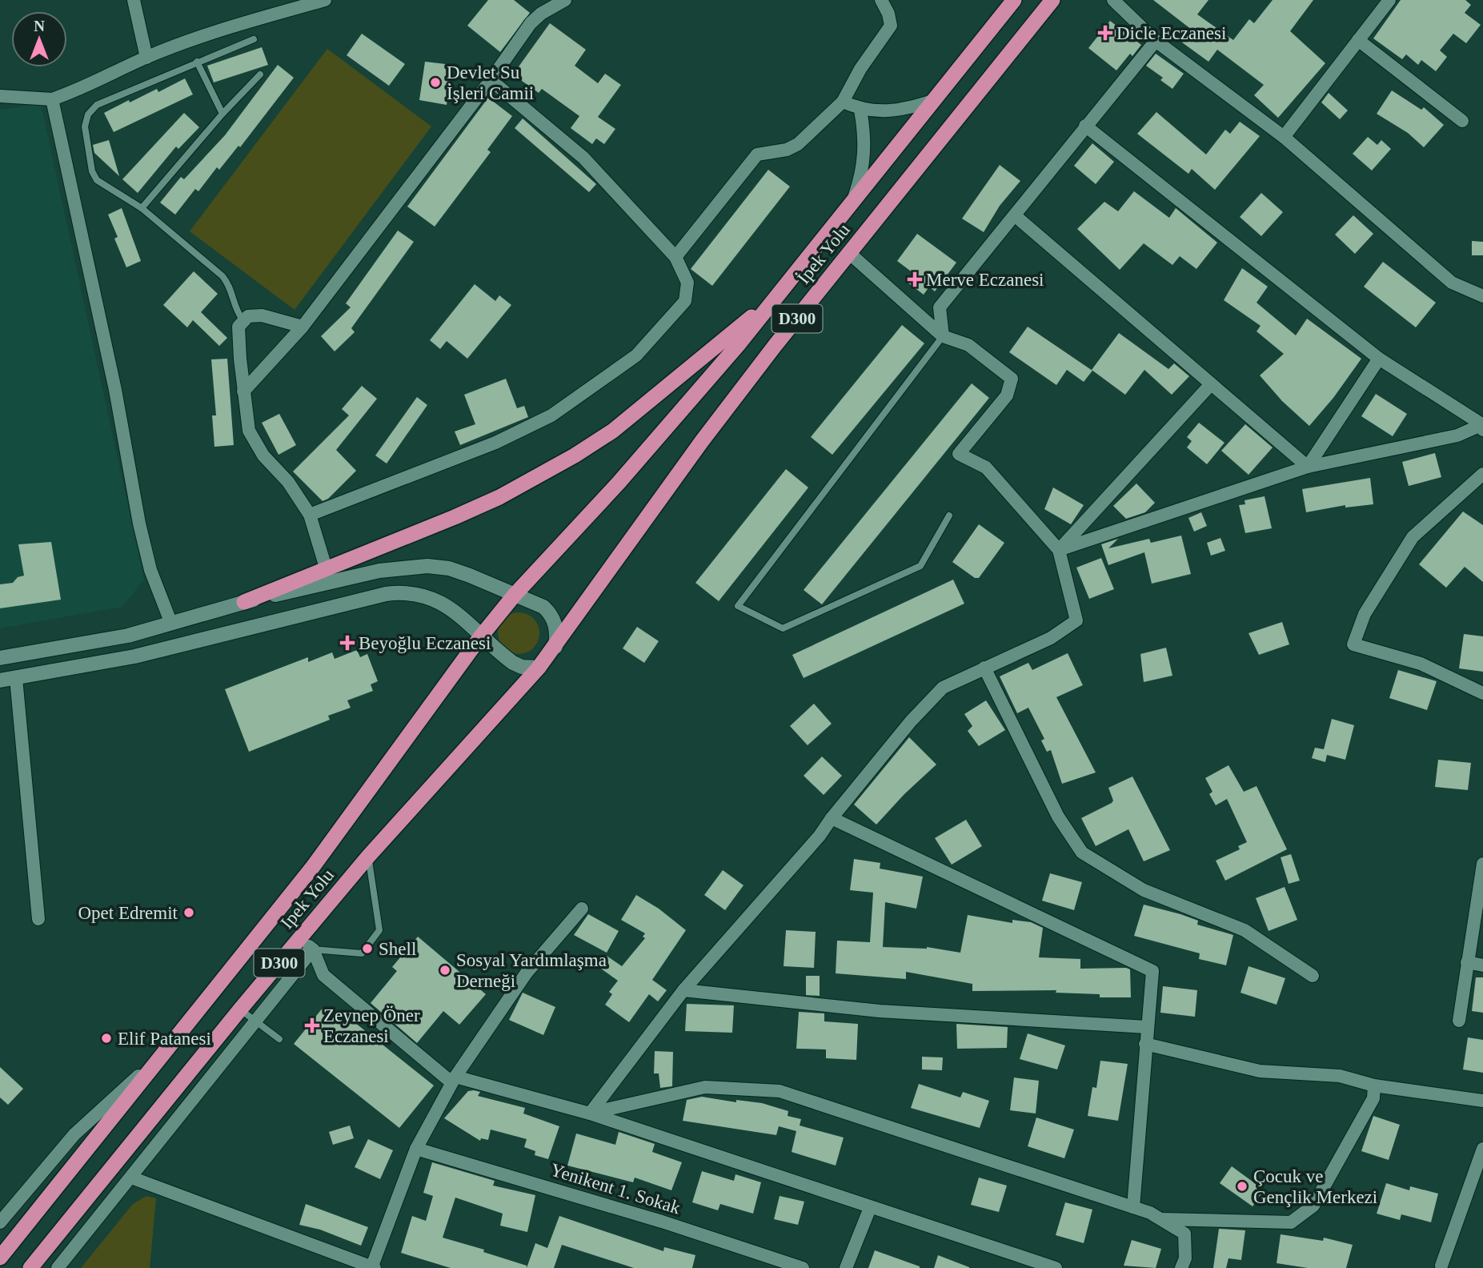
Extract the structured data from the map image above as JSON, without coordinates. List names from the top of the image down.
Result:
{
  "streets": {
    "highway": ["İpek Yolu", "D300", "Ipek Yolu"],
    "street": ["Yenikent 1. Sokak"]
  },
  "crossings": [
    ["İpek Yolu", "Ipek Yolu"]
  ],
  "places": {
    "health": [
      "Dicle Eczanesi",
      "Merve Eczanesi",
      "Beyoğlu Eczanesi",
      "Zeynep Öner Eczanesi"
    ],
    "other": [
      "Devlet Su İşleri Camii",
      "Opet Edremit",
      "Shell",
      "Sosyal Yardımlaşma Derneği",
      "Elif Patanesi",
      "Çocuk ve Gençlik Merkezi"
    ]
  },
  "north": "top"
}
